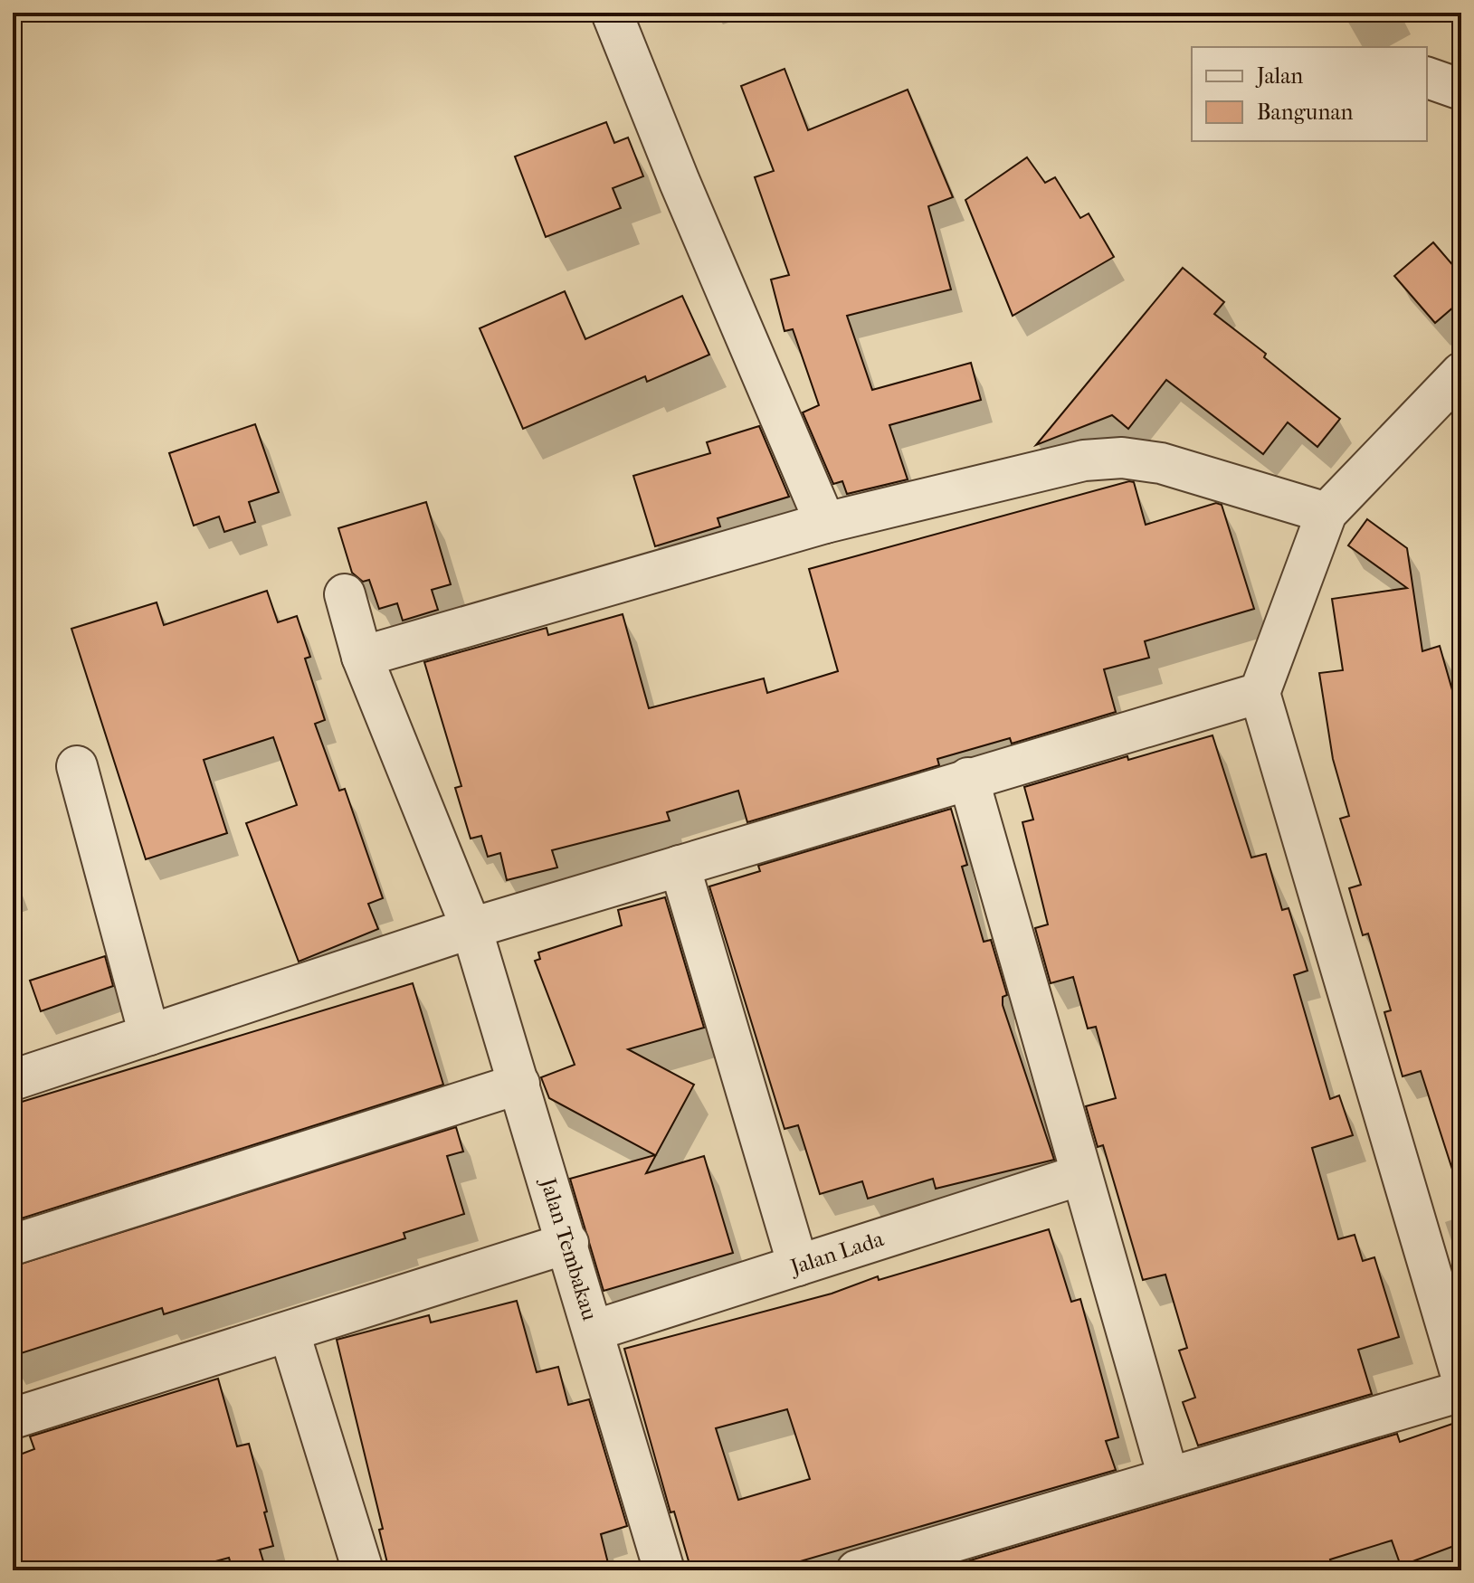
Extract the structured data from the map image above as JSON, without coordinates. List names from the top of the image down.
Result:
{
  "streets": {
    "street": ["Jalan Tembakau", "Jalan Lada"]
  },
  "crossings": [
    ["Jalan Tembakau", "Jalan Lada"]
  ],
  "legend": ["Jalan", "Bangunan"]
}
